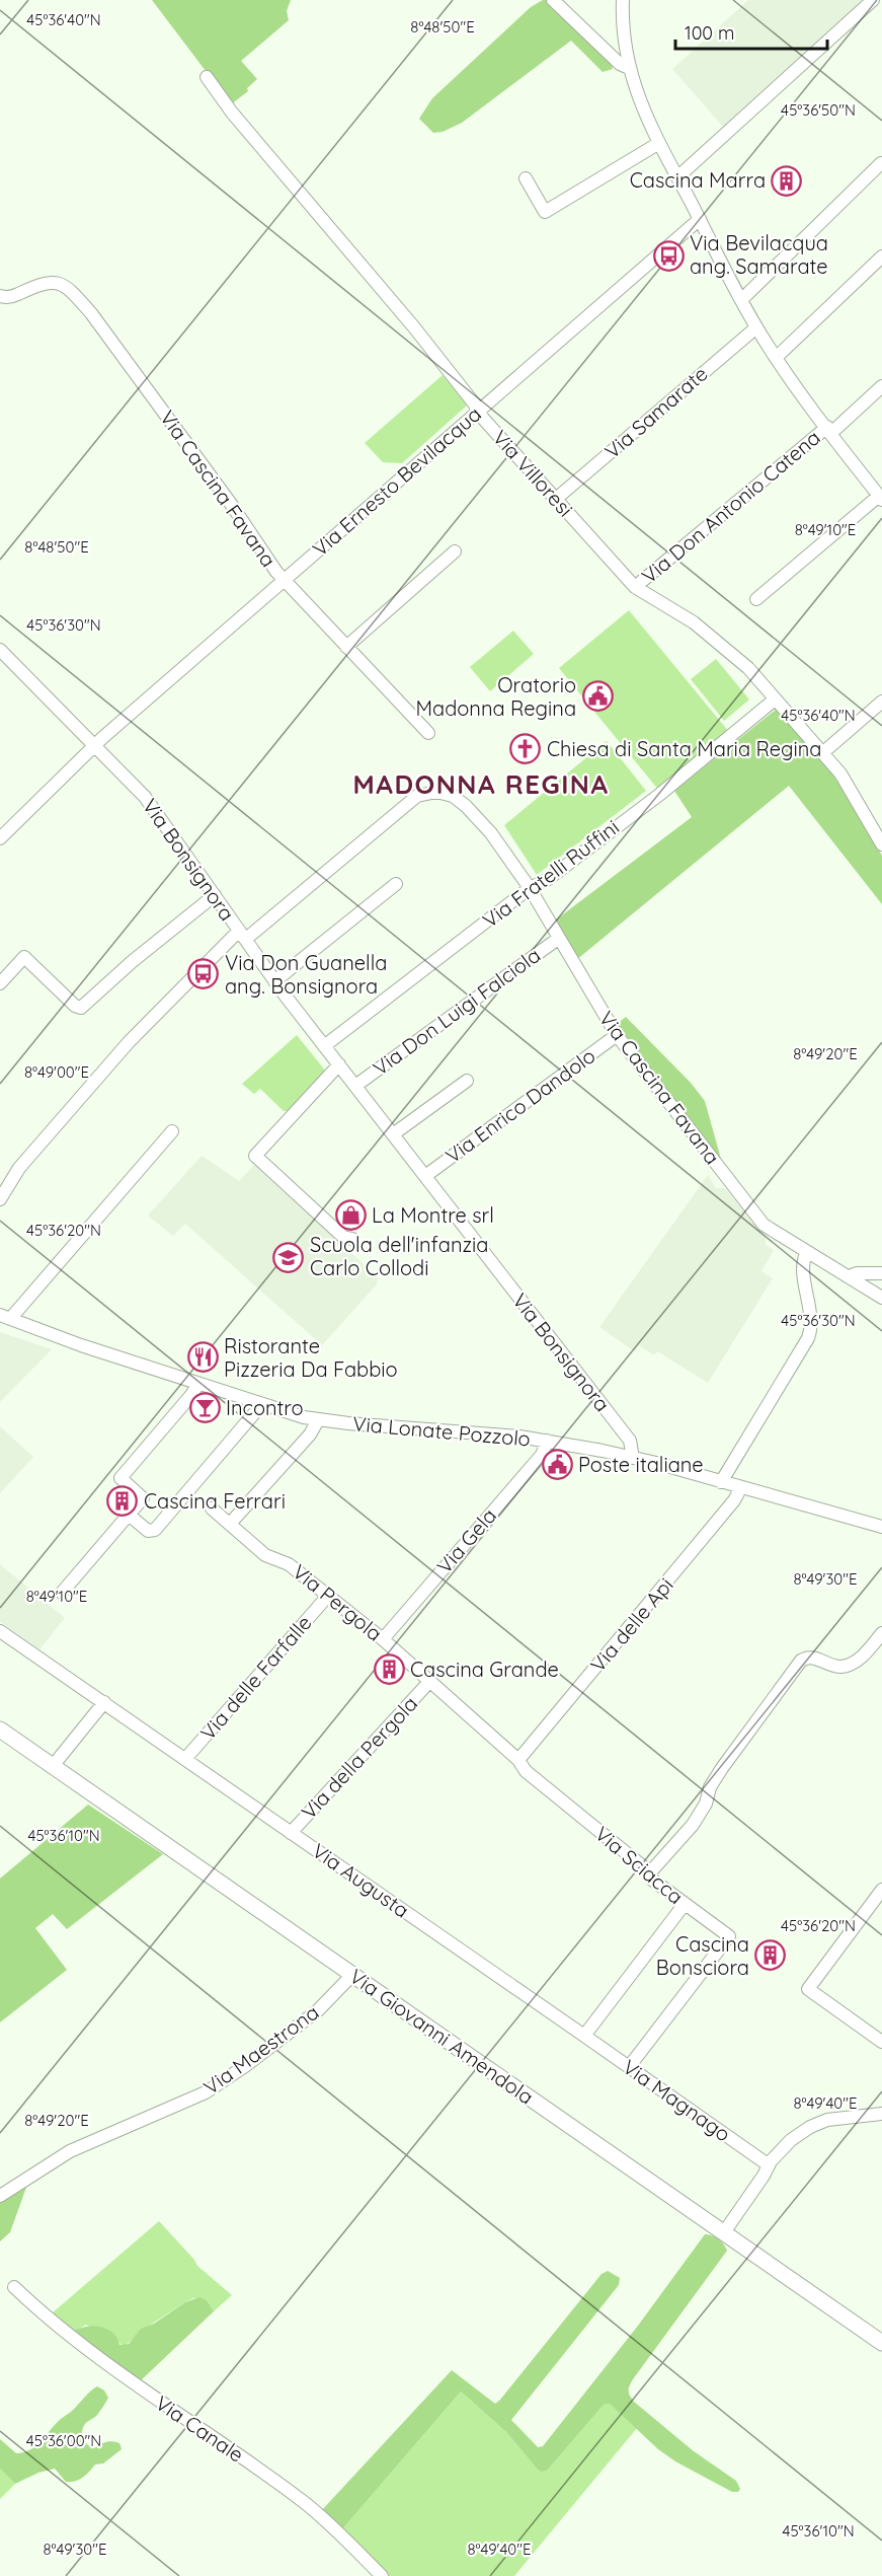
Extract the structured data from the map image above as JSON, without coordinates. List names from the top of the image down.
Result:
{
  "streets": {
    "main road": ["Via Giovanni Amendola"],
    "street": [
      "Via Samarate",
      "Via Villoresi",
      "Via Ernesto Bevilacqua",
      "Via Cascina Favana",
      "Via Don Antonio Catena",
      "Via Bonsignora",
      "Via Fratelli Ruffini",
      "Via Don Luigi Falciola",
      "Via Enrico Dandolo",
      "Via Lonate Pozzolo",
      "Via Gela",
      "Via Pergola",
      "Via delle Api",
      "Via delle Farfalle",
      "Via della Pergola",
      "Via Sciacca",
      "Via Augusta",
      "Via Maestrona",
      "Via Magnago",
      "Via Canale"
    ]
  },
  "crossings": [
    ["Via Samarate", "Via Villoresi"],
    ["Via Villoresi", "Via Ernesto Bevilacqua"],
    ["Via Villoresi", "Via Don Antonio Catena"],
    ["Via Villoresi", "Via Fratelli Ruffini"],
    ["Via Ernesto Bevilacqua", "Via Cascina Favana"],
    ["Via Ernesto Bevilacqua", "Via Bonsignora"],
    ["Via Cascina Favana", "Via Bonsignora"],
    ["Via Cascina Favana", "Via Fratelli Ruffini"],
    ["Via Cascina Favana", "Via Don Luigi Falciola"],
    ["Via Cascina Favana", "Via Enrico Dandolo"],
    ["Via Bonsignora", "Via Fratelli Ruffini"],
    ["Via Bonsignora", "Via Don Luigi Falciola"],
    ["Via Bonsignora", "Via Enrico Dandolo"],
    ["Via Bonsignora", "Via Lonate Pozzolo"],
    ["Via Lonate Pozzolo", "Via Gela"],
    ["Via Lonate Pozzolo", "Via delle Api"],
    ["Via Gela", "Via Pergola"],
    ["Via Pergola", "Via delle Farfalle"],
    ["Via Pergola", "Via della Pergola"],
    ["Via Pergola", "Via Sciacca"],
    ["Via delle Api", "Via Sciacca"],
    ["Via delle Farfalle", "Via Augusta"],
    ["Via della Pergola", "Via Sciacca"],
    ["Via della Pergola", "Via Augusta"],
    ["Via Sciacca", "Via Magnago"],
    ["Via Augusta", "Via Magnago"],
    ["Via Giovanni Amendola", "Via Maestrona"]
  ],
  "districts": ["MADONNA REGINA"],
  "places": {
    "building": [
      "Cascina Marra",
      "Cascina Ferrari",
      "Cascina Grande",
      "Cascina Bonsciora"
    ],
    "bus stop": ["Via Bevilacqua ang. Samarate", "Via Don Guanella ang. Bonsignora"],
    "public building": ["Oratorio Madonna Regina", "Poste italiane"],
    "church": ["Chiesa di Santa Maria Regina"],
    "shop": ["La Montre srl"],
    "school or university": ["Scuola dell'infanzia Carlo Collodi"],
    "restaurant": ["Ristorante Pizzeria Da Fabbio"],
    "bar": ["Incontro"]
  },
  "scale_bar": "100 m",
  "coordinates": [
    "45°36'40\"N",
    "8°48'50\"E",
    "45°36'50\"N",
    "8°49'10\"E",
    "45°36'30\"N",
    "8°49'20\"E",
    "8°49'00\"E",
    "45°36'20\"N",
    "8°49'30\"E",
    "45°36'10\"N",
    "8°49'40\"E",
    "45°36'00\"N"
  ]
}
